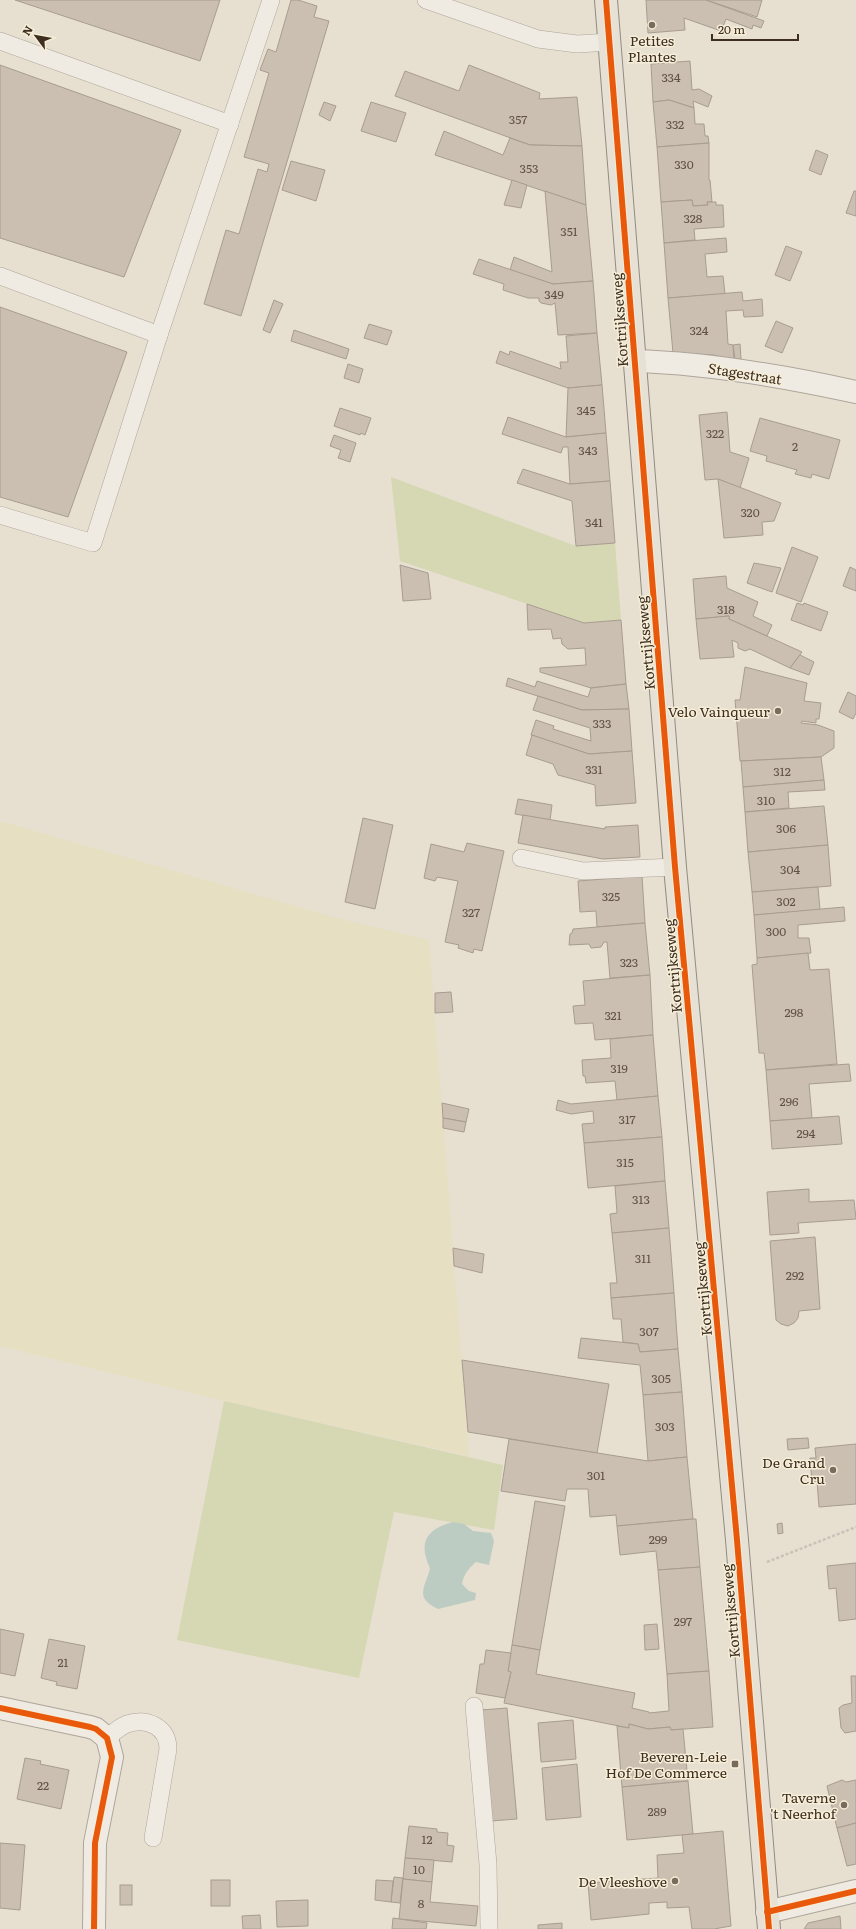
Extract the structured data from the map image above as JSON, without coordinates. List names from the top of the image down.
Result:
{
  "streets": {
    "main road": ["Kortrijkseweg"],
    "street": ["Stagestraat"]
  },
  "crossings": [
    ["Kortrijkseweg", "Stagestraat"]
  ],
  "places": {
    "other": [
      "Petites Plantes",
      "Velo Vainqueur",
      "De Grand Cru",
      "Taverne 't Neerhof",
      "De Vleeshove"
    ],
    "transit": ["Beveren-Leie Hof De Commerce"]
  },
  "house_numbers": [
    "334",
    "357",
    "332",
    "330",
    "353",
    "328",
    "351",
    "349",
    "324",
    "345",
    "322",
    "2",
    "343",
    "320",
    "341",
    "318",
    "333",
    "331",
    "312",
    "310",
    "306",
    "304",
    "325",
    "302",
    "327",
    "300",
    "323",
    "298",
    "321",
    "319",
    "296",
    "317",
    "294",
    "315",
    "313",
    "311",
    "292",
    "307",
    "305",
    "303",
    "301",
    "299",
    "297",
    "21",
    "22",
    "289",
    "12",
    "10",
    "8"
  ],
  "scale_bar": "20 m",
  "north": "top left"
}
